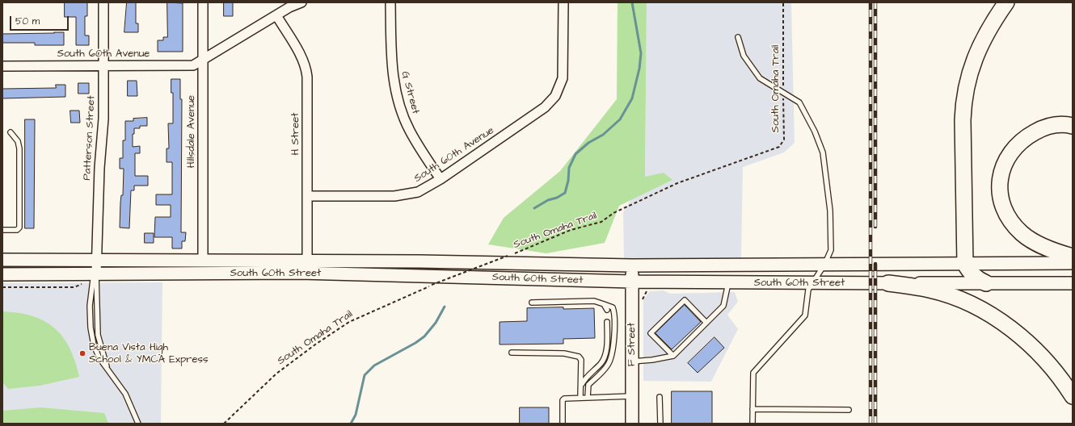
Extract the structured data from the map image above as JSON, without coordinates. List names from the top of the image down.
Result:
{
  "streets": {
    "main road": ["South 60th Street", "F Street"],
    "street": [
      "South 60th Avenue",
      "G Street",
      "Hillsdale Avenue",
      "H Street",
      "Patterson Street"
    ],
    "path": ["South Omaha Trail"]
  },
  "crossings": [
    ["South 60th Avenue", "G Street"],
    ["South 60th Avenue", "Hillsdale Avenue"],
    ["South 60th Avenue", "H Street"],
    ["South 60th Avenue", "Patterson Street"],
    ["Hillsdale Avenue", "South 60th Street"],
    ["H Street", "South 60th Street"],
    ["Patterson Street", "South 60th Street"],
    ["South 60th Street", "F Street"]
  ],
  "places": ["Buena Vista High School & YMCA Express"],
  "scale_bar": "50 m"
}
